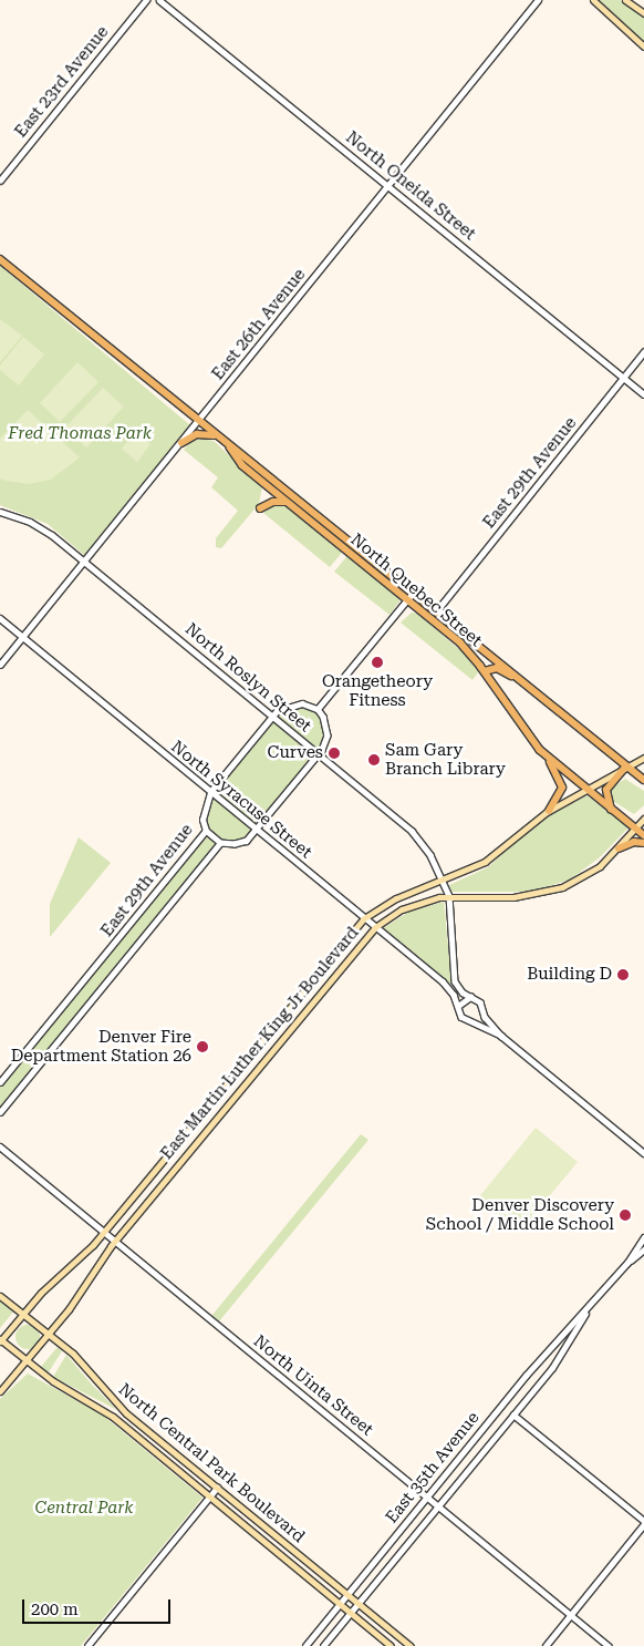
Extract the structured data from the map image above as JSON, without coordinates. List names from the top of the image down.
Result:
{
  "streets": {
    "main road": ["North Quebec Street", "East Martin Luther King Jr Boulevard", "North Central Park Boulevard"],
    "street": [
      "East 23rd Avenue",
      "North Oneida Street",
      "East 26th Avenue",
      "East 29th Avenue",
      "North Roslyn Street",
      "North Syracuse Street",
      "North Uinta Street",
      "East 35th Avenue"
    ]
  },
  "crossings": [
    ["North Oneida Street", "East 26th Avenue"],
    ["North Oneida Street", "East 29th Avenue"],
    ["East 26th Avenue", "North Quebec Street"],
    ["East 26th Avenue", "North Roslyn Street"],
    ["East 26th Avenue", "North Syracuse Street"],
    ["East 29th Avenue", "North Quebec Street"],
    ["East 29th Avenue", "North Roslyn Street"],
    ["East 29th Avenue", "North Syracuse Street"],
    ["North Quebec Street", "East Martin Luther King Jr Boulevard"],
    ["North Roslyn Street", "East Martin Luther King Jr Boulevard"],
    ["North Syracuse Street", "East Martin Luther King Jr Boulevard"],
    ["East Martin Luther King Jr Boulevard", "North Uinta Street"],
    ["East Martin Luther King Jr Boulevard", "North Central Park Boulevard"],
    ["North Uinta Street", "East 35th Avenue"],
    ["North Central Park Boulevard", "East 35th Avenue"]
  ],
  "parks": ["Fred Thomas Park", "Central Park"],
  "places": [
    "Orangetheory Fitness",
    "Curves",
    "Sam Gary Branch Library",
    "Building D",
    "Denver Fire Department Station 26",
    "Denver Discovery School / Middle School"
  ],
  "scale_bar": "200 m"
}
